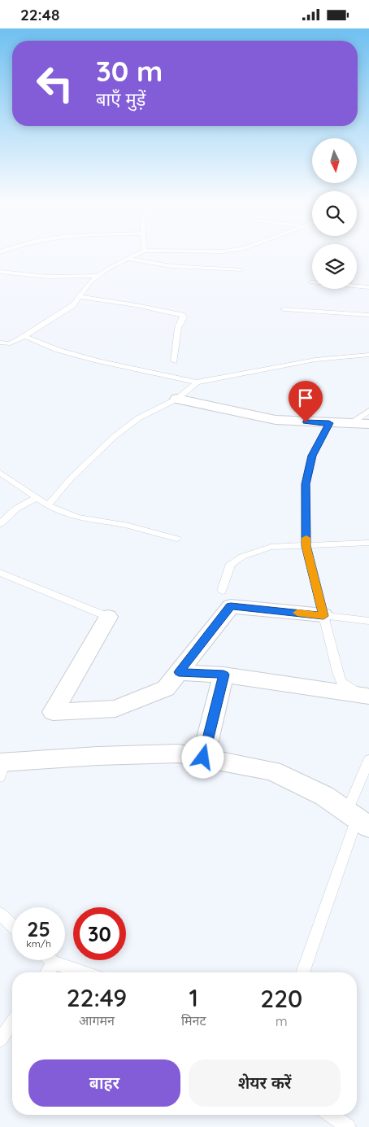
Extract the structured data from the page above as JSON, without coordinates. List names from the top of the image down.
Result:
{
  "north": "bottom",
  "page": {
    "status": "22:48",
    "turn": ["30 m", "बाएँ मुड़ें"],
    "speed": "25 km/h",
    "limit": "30",
    "eta": [
      "22:49",
      "आगमन",
      "1",
      "मिनट",
      "220",
      "m"
    ],
    "buttons": ["बाहर", "शेयर करें"]
  }
}
